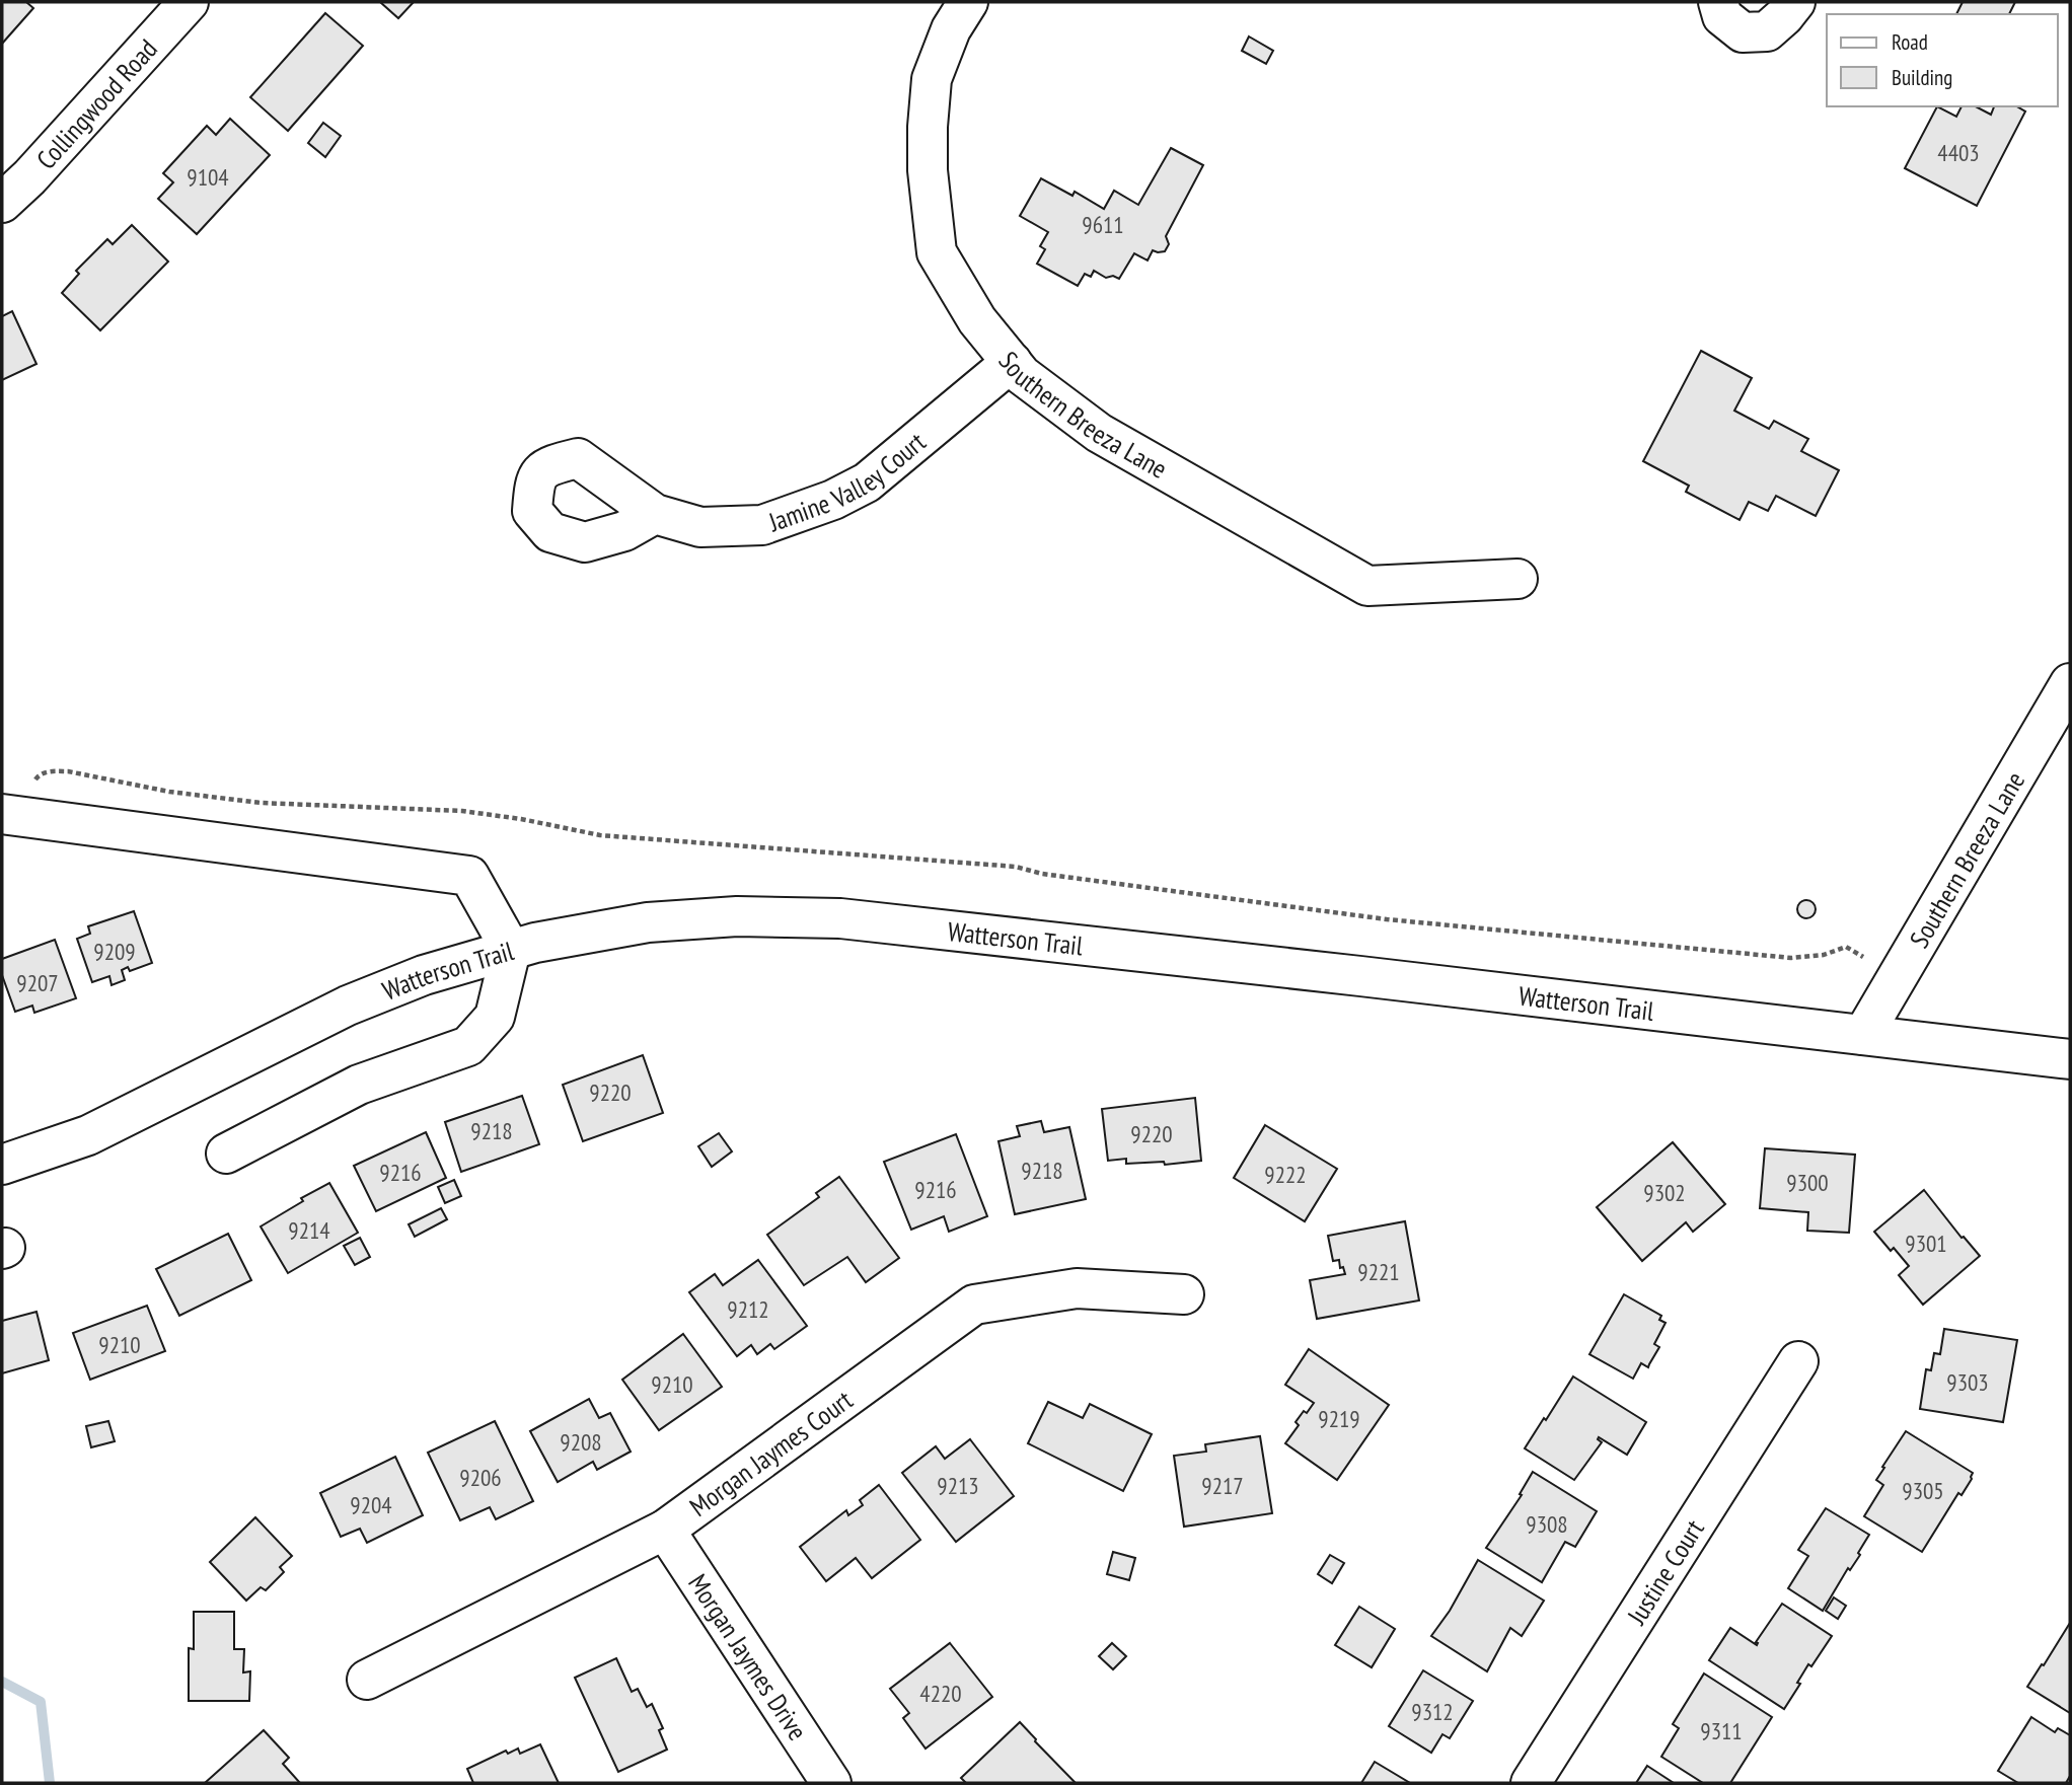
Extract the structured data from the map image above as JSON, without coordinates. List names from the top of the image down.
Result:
{
  "streets": {
    "street": [
      "Collingwood Road",
      "Southern Breeza Lane",
      "Jamine Valley Court",
      "Watterson Trail",
      "Morgan Jaymes Court",
      "Justine Court",
      "Morgan Jaymes Drive"
    ]
  },
  "crossings": [
    ["Southern Breeza Lane", "Jamine Valley Court"],
    ["Southern Breeza Lane", "Watterson Trail"],
    ["Morgan Jaymes Court", "Morgan Jaymes Drive"]
  ],
  "house_numbers": [
    "4403",
    "9104",
    "9611",
    "9209",
    "9207",
    "9220",
    "9218",
    "9220",
    "9218",
    "9216",
    "9222",
    "9300",
    "9216",
    "9302",
    "9214",
    "9301",
    "9221",
    "9212",
    "9210",
    "9303",
    "9210",
    "9219",
    "9208",
    "9206",
    "9213",
    "9217",
    "9305",
    "9204",
    "9308",
    "4220",
    "9312",
    "9311"
  ],
  "legend": ["Road", "Building"]
}
